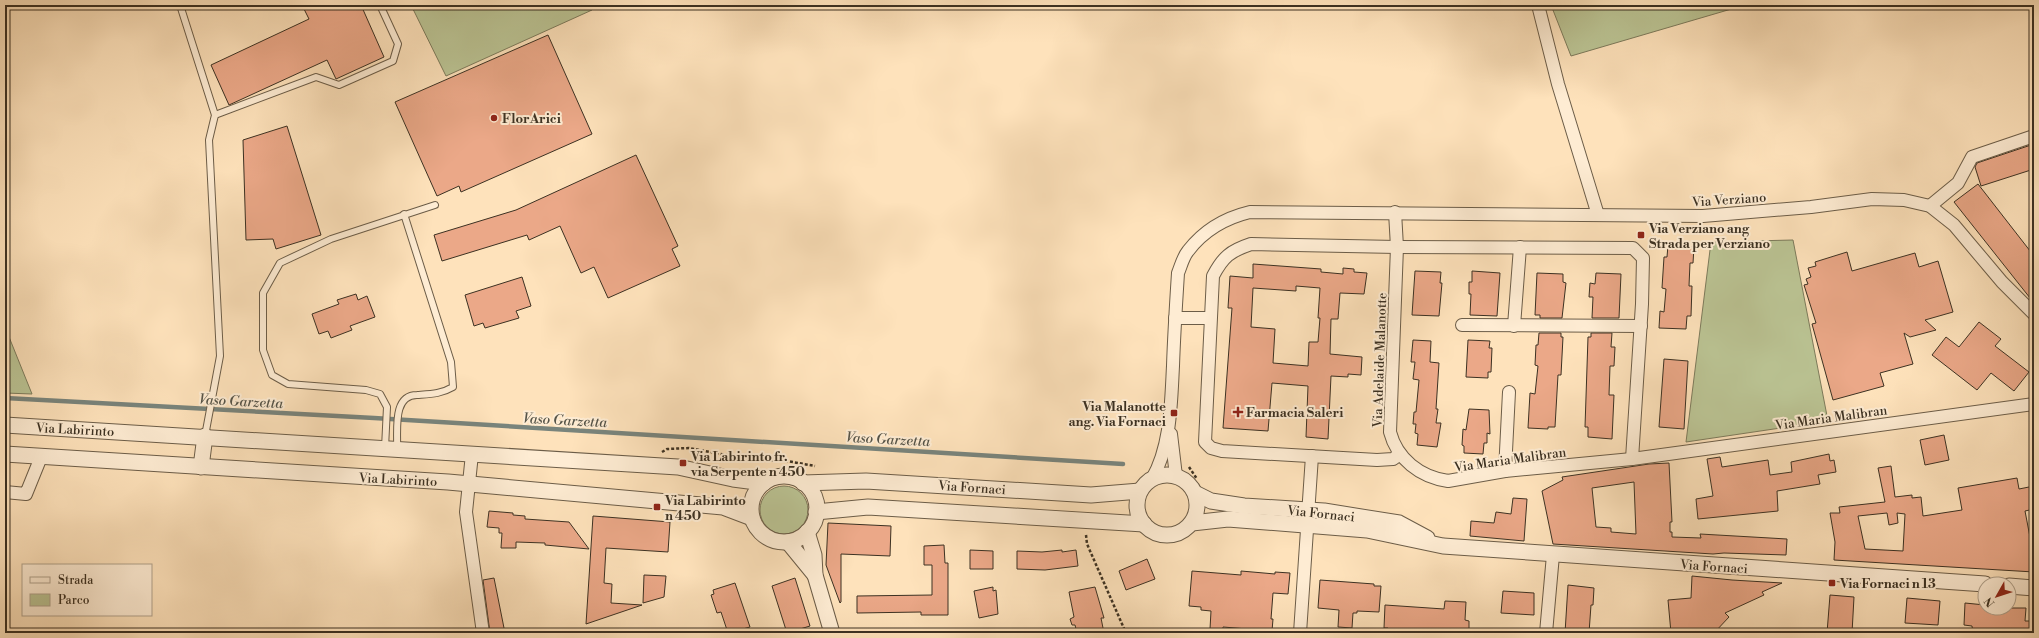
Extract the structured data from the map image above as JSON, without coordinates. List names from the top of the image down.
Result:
{
  "streets": {
    "street": [
      "Via Verziano",
      "Via Adelaide Malanotte",
      "Via Maria Malibran",
      "Via Labirinto",
      "Via Fornaci"
    ]
  },
  "crossings": [
    ["Via Adelaide Malanotte", "Via Maria Malibran"],
    ["Via Labirinto", "Via Fornaci"]
  ],
  "water": ["Vaso Garzetta"],
  "places": {
    "other": ["FlorArici"],
    "transit": [
      "Via Verziano ang Strada per Verziano",
      "Via Malanotte ang. Via Fornaci",
      "Via Labirinto fr. via Serpente n 450",
      "Via Labirinto n 450",
      "Via Fornaci n 13"
    ],
    "health": ["Farmacia Saleri"]
  },
  "legend": ["Strada", "Parco"],
  "north": "bottom left"
}
